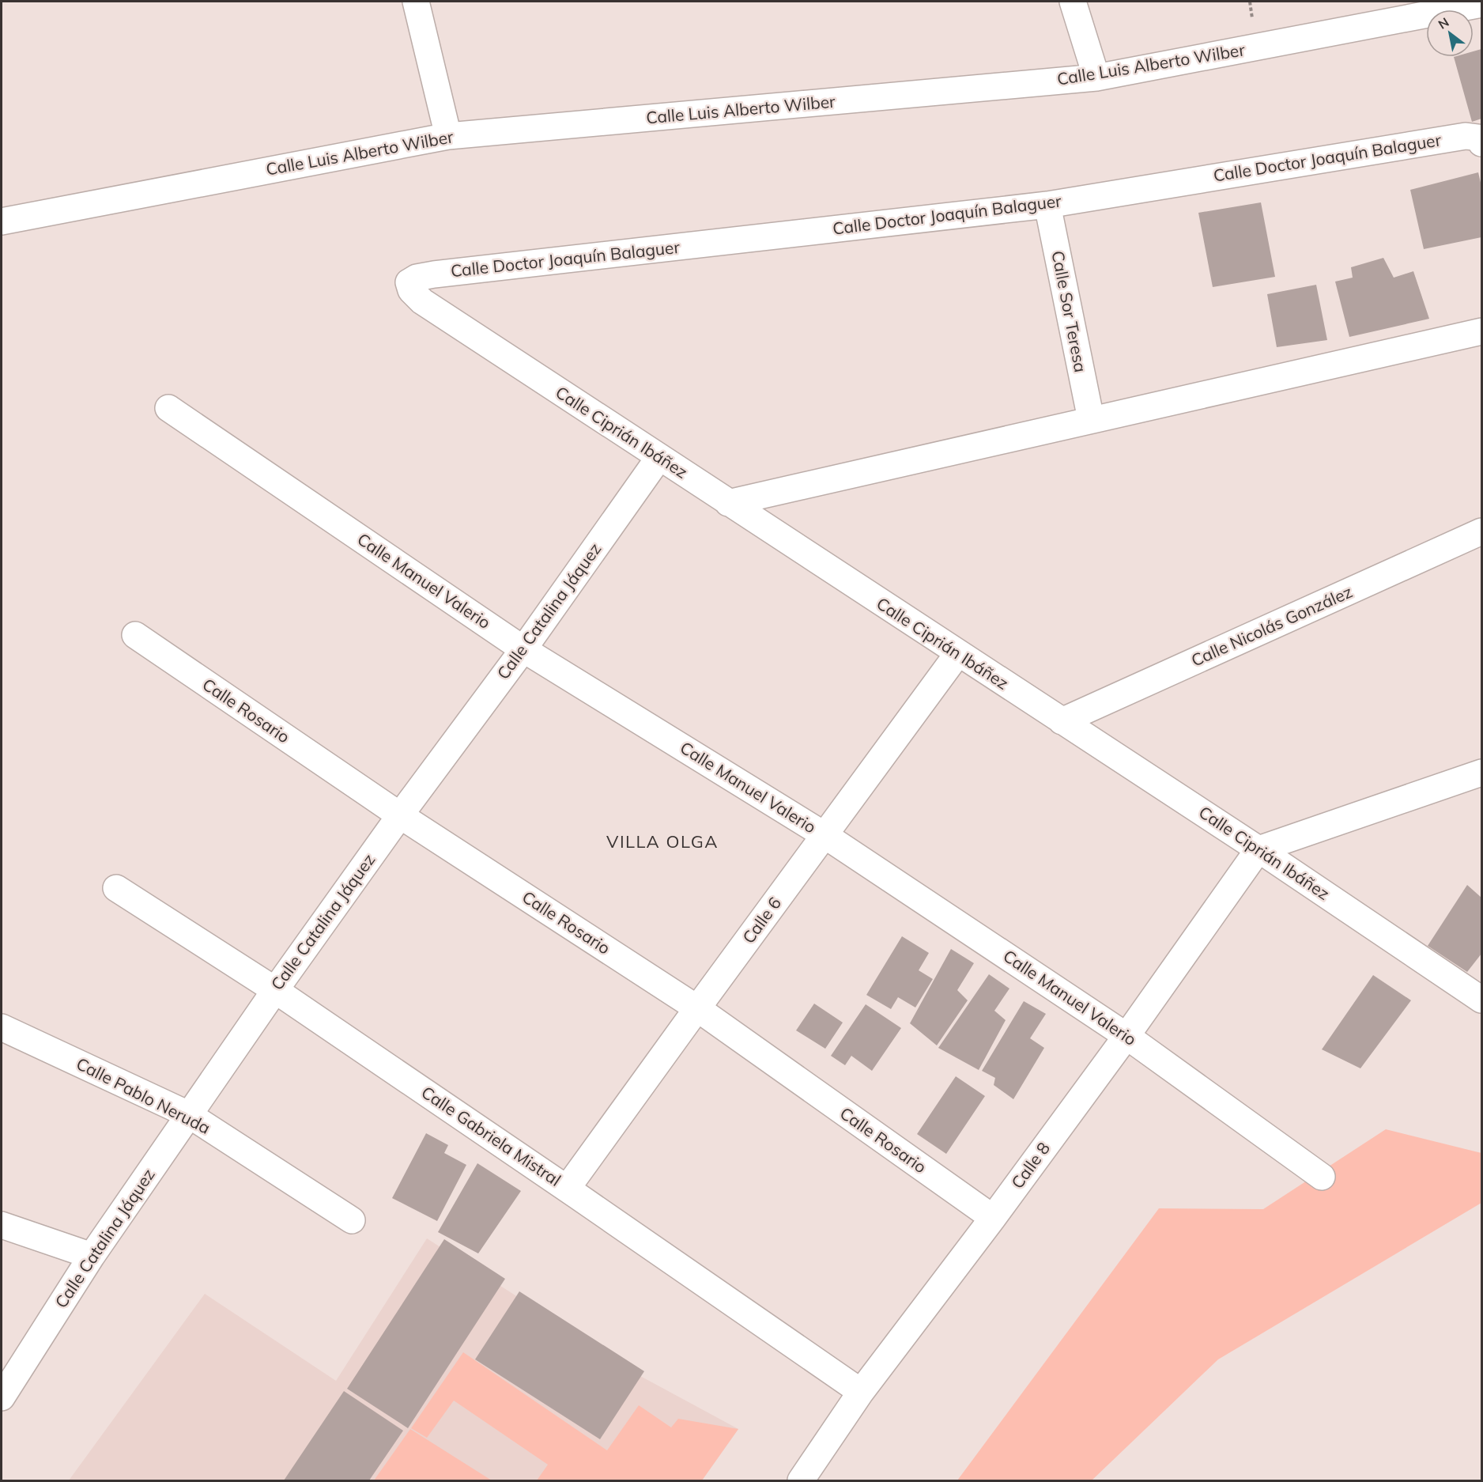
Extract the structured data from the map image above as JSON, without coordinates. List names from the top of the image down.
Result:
{
  "streets": {
    "street": [
      "Calle Luis Alberto Wilber",
      "Calle Doctor Joaquín Balaguer",
      "Calle Sor Teresa",
      "Calle Ciprián Ibáñez",
      "Calle Manuel Valerio",
      "Calle Catalina Jáquez",
      "Calle Nicolás González",
      "Calle Rosario",
      "Calle 6",
      "Calle Pablo Neruda",
      "Calle Gabriela Mistral",
      "Calle 8"
    ]
  },
  "crossings": [
    ["Calle Doctor Joaquín Balaguer", "Calle Sor Teresa"],
    ["Calle Doctor Joaquín Balaguer", "Calle Ciprián Ibáñez"],
    ["Calle Ciprián Ibáñez", "Calle Catalina Jáquez"],
    ["Calle Ciprián Ibáñez", "Calle Nicolás González"],
    ["Calle Ciprián Ibáñez", "Calle 6"],
    ["Calle Ciprián Ibáñez", "Calle 8"],
    ["Calle Manuel Valerio", "Calle Catalina Jáquez"],
    ["Calle Manuel Valerio", "Calle 6"],
    ["Calle Manuel Valerio", "Calle 8"],
    ["Calle Catalina Jáquez", "Calle Rosario"],
    ["Calle Catalina Jáquez", "Calle Pablo Neruda"],
    ["Calle Catalina Jáquez", "Calle Gabriela Mistral"],
    ["Calle Rosario", "Calle 6"],
    ["Calle Rosario", "Calle 8"],
    ["Calle 6", "Calle Gabriela Mistral"],
    ["Calle Gabriela Mistral", "Calle 8"]
  ],
  "districts": ["VILLA OLGA"],
  "north": "top left"
}
